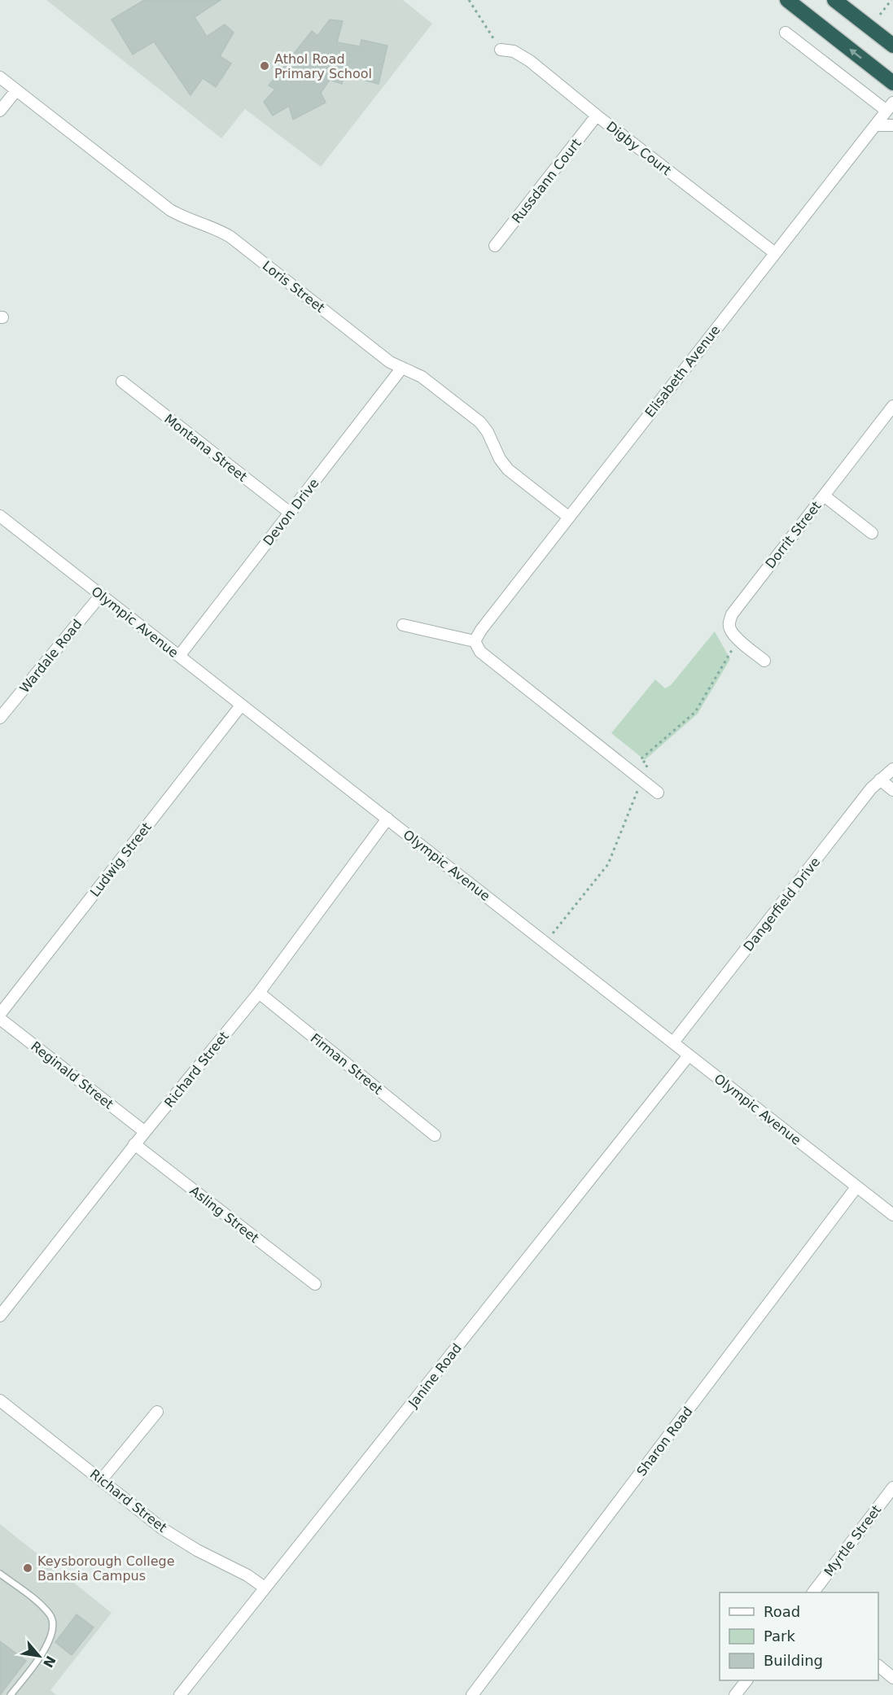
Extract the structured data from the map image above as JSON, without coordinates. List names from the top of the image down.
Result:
{
  "streets": {
    "street": [
      "Digby Court",
      "Russdann Court",
      "Loris Street",
      "Elisabeth Avenue",
      "Montana Street",
      "Devon Drive",
      "Dorrit Street",
      "Olympic Avenue",
      "Wardale Road",
      "Ludwig Street",
      "Dangerfield Drive",
      "Firman Street",
      "Richard Street",
      "Reginald Street",
      "Asling Street",
      "Janine Road",
      "Sharon Road",
      "Myrtle Street"
    ]
  },
  "crossings": [
    ["Digby Court", "Russdann Court"],
    ["Digby Court", "Elisabeth Avenue"],
    ["Loris Street", "Elisabeth Avenue"],
    ["Loris Street", "Devon Drive"],
    ["Montana Street", "Devon Drive"],
    ["Devon Drive", "Olympic Avenue"],
    ["Olympic Avenue", "Wardale Road"],
    ["Olympic Avenue", "Ludwig Street"],
    ["Olympic Avenue", "Dangerfield Drive"],
    ["Olympic Avenue", "Richard Street"],
    ["Olympic Avenue", "Janine Road"],
    ["Olympic Avenue", "Sharon Road"],
    ["Firman Street", "Richard Street"],
    ["Richard Street", "Reginald Street"],
    ["Richard Street", "Asling Street"],
    ["Richard Street", "Janine Road"]
  ],
  "places": ["Athol Road Primary School", "Keysborough College Banksia Campus"],
  "legend": ["Road", "Park", "Building"],
  "north": "bottom right"
}
